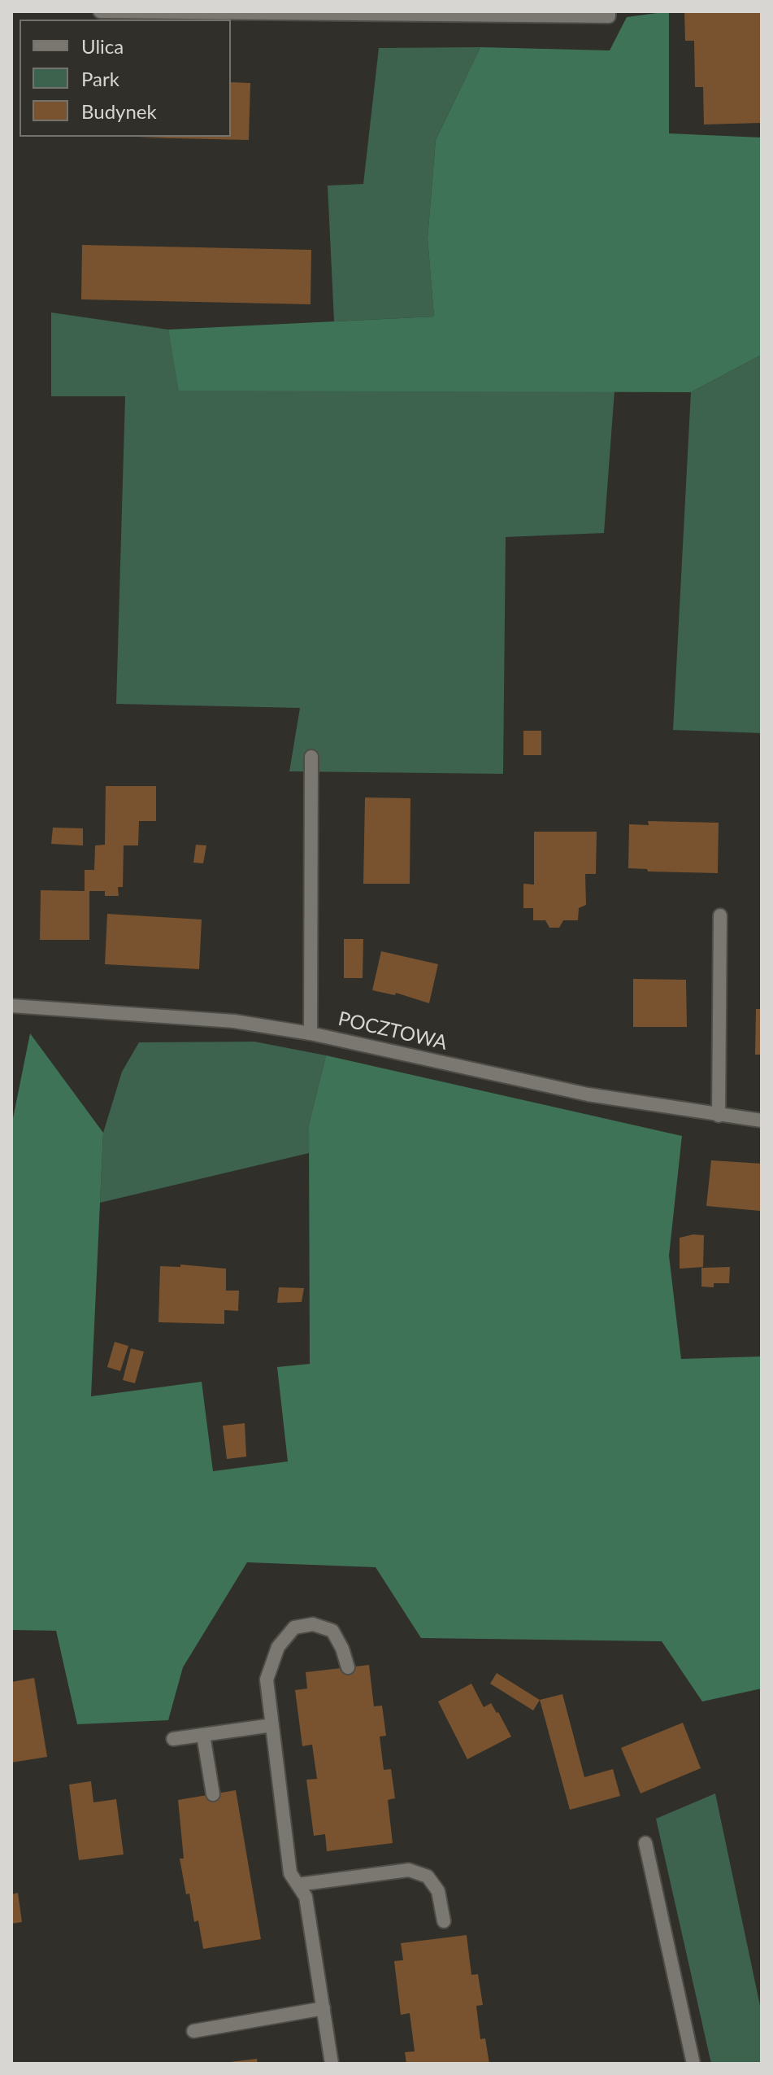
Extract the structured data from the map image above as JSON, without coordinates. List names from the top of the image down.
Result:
{
  "streets": {
    "street": ["POCZTOWA"]
  },
  "legend": ["Ulica", "Park", "Budynek"]
}
